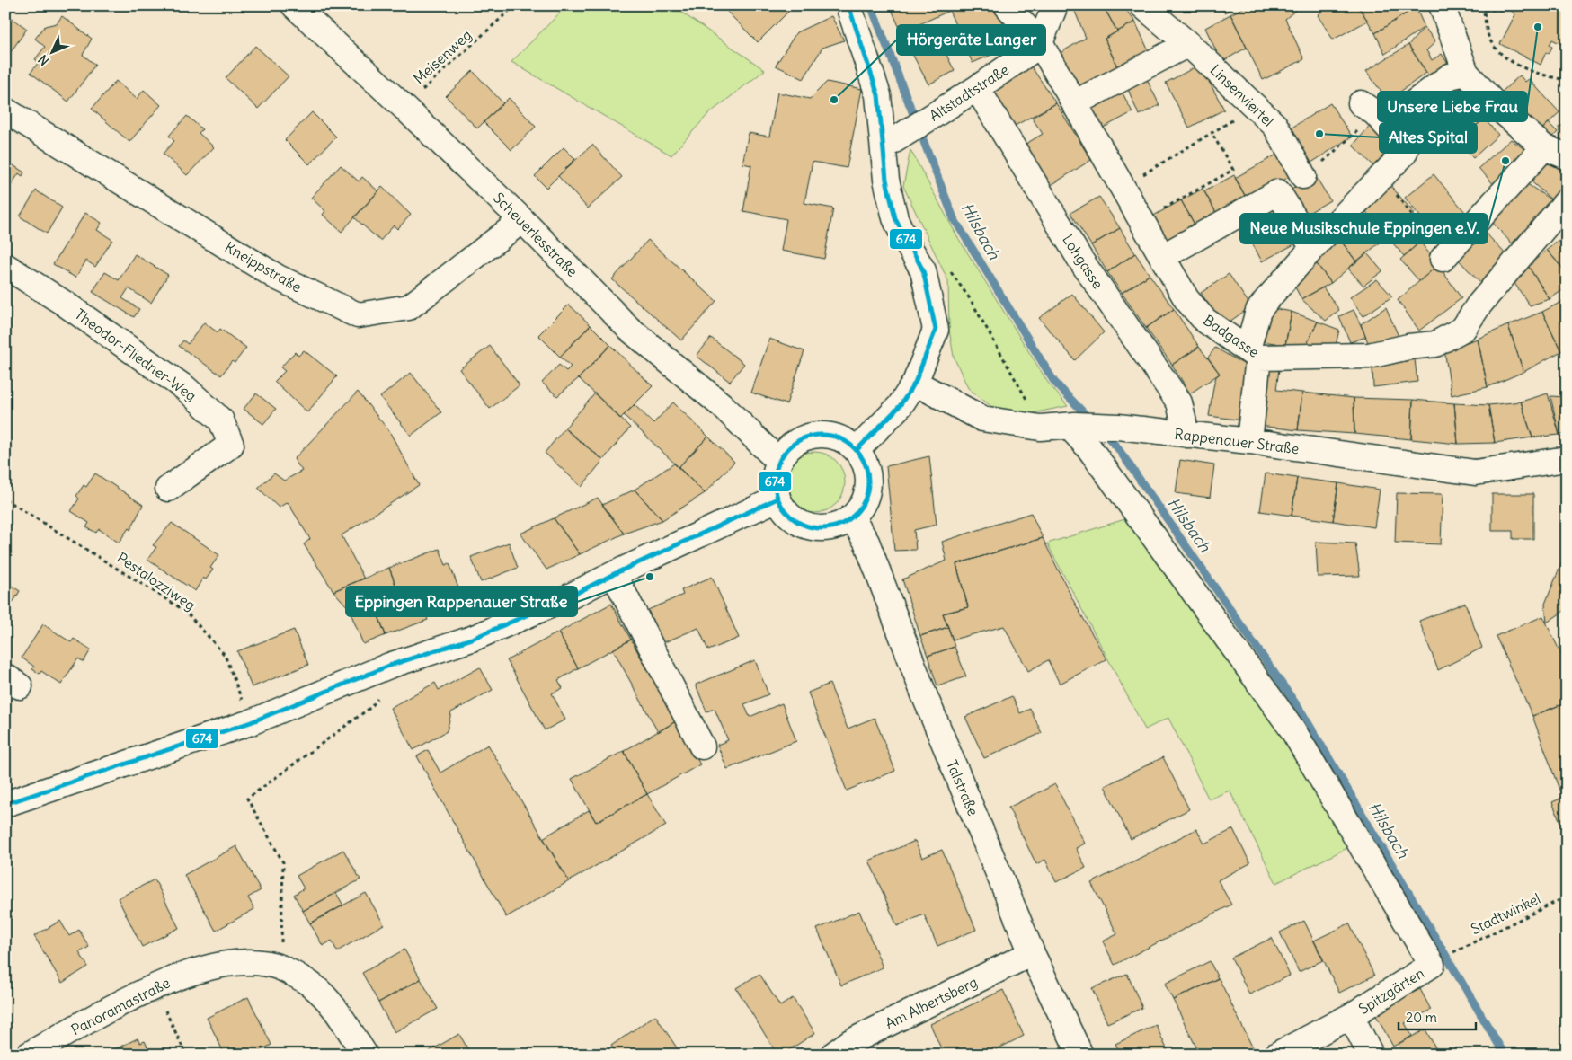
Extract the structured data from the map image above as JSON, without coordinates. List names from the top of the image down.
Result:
{
  "streets": {
    "street": [
      "Altstadtstraße",
      "Linsenviertel",
      "Scheuerlesstraße",
      "Lohgasse",
      "Kneippstraße",
      "Badgasse",
      "Theodor-Fliedner-Weg",
      "Rappenauer Straße",
      "Talstraße",
      "Spitzgärten",
      "Am Albertsberg",
      "Panoramastraße"
    ],
    "path": ["Meisenweg", "Pestalozziweg", "Stadtwinkel"]
  },
  "crossings": [
    ["Meisenweg", "Scheuerlesstraße"],
    ["Altstadtstraße", "Lohgasse"],
    ["Altstadtstraße", "Badgasse"],
    ["Scheuerlesstraße", "Kneippstraße"],
    ["Scheuerlesstraße", "Talstraße"],
    ["Lohgasse", "Rappenauer Straße"],
    ["Rappenauer Straße", "Spitzgärten"],
    ["Talstraße", "Am Albertsberg"]
  ],
  "water": ["Hilsbach"],
  "places": [
    "Unsere Liebe Frau",
    "Hörgeräte Langer",
    "Altes Spital",
    "Neue Musikschule Eppingen e.V.",
    "Eppingen Rappenauer Straße"
  ],
  "lines": ["transit line 674"],
  "scale_bar": "20 m",
  "north": "bottom left"
}
